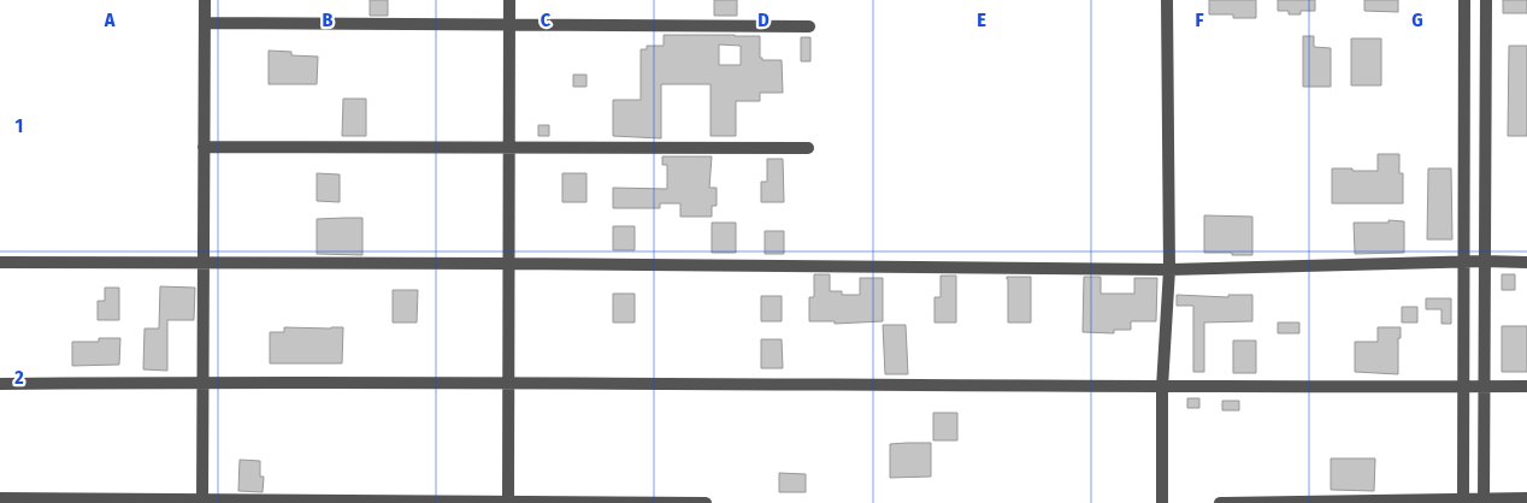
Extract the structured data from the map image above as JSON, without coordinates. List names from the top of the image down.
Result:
{
  "grid": {
    "columns": [
      "A",
      "B",
      "C",
      "D",
      "E",
      "F",
      "G"
    ],
    "rows": ["1", "2"]
  }
}
